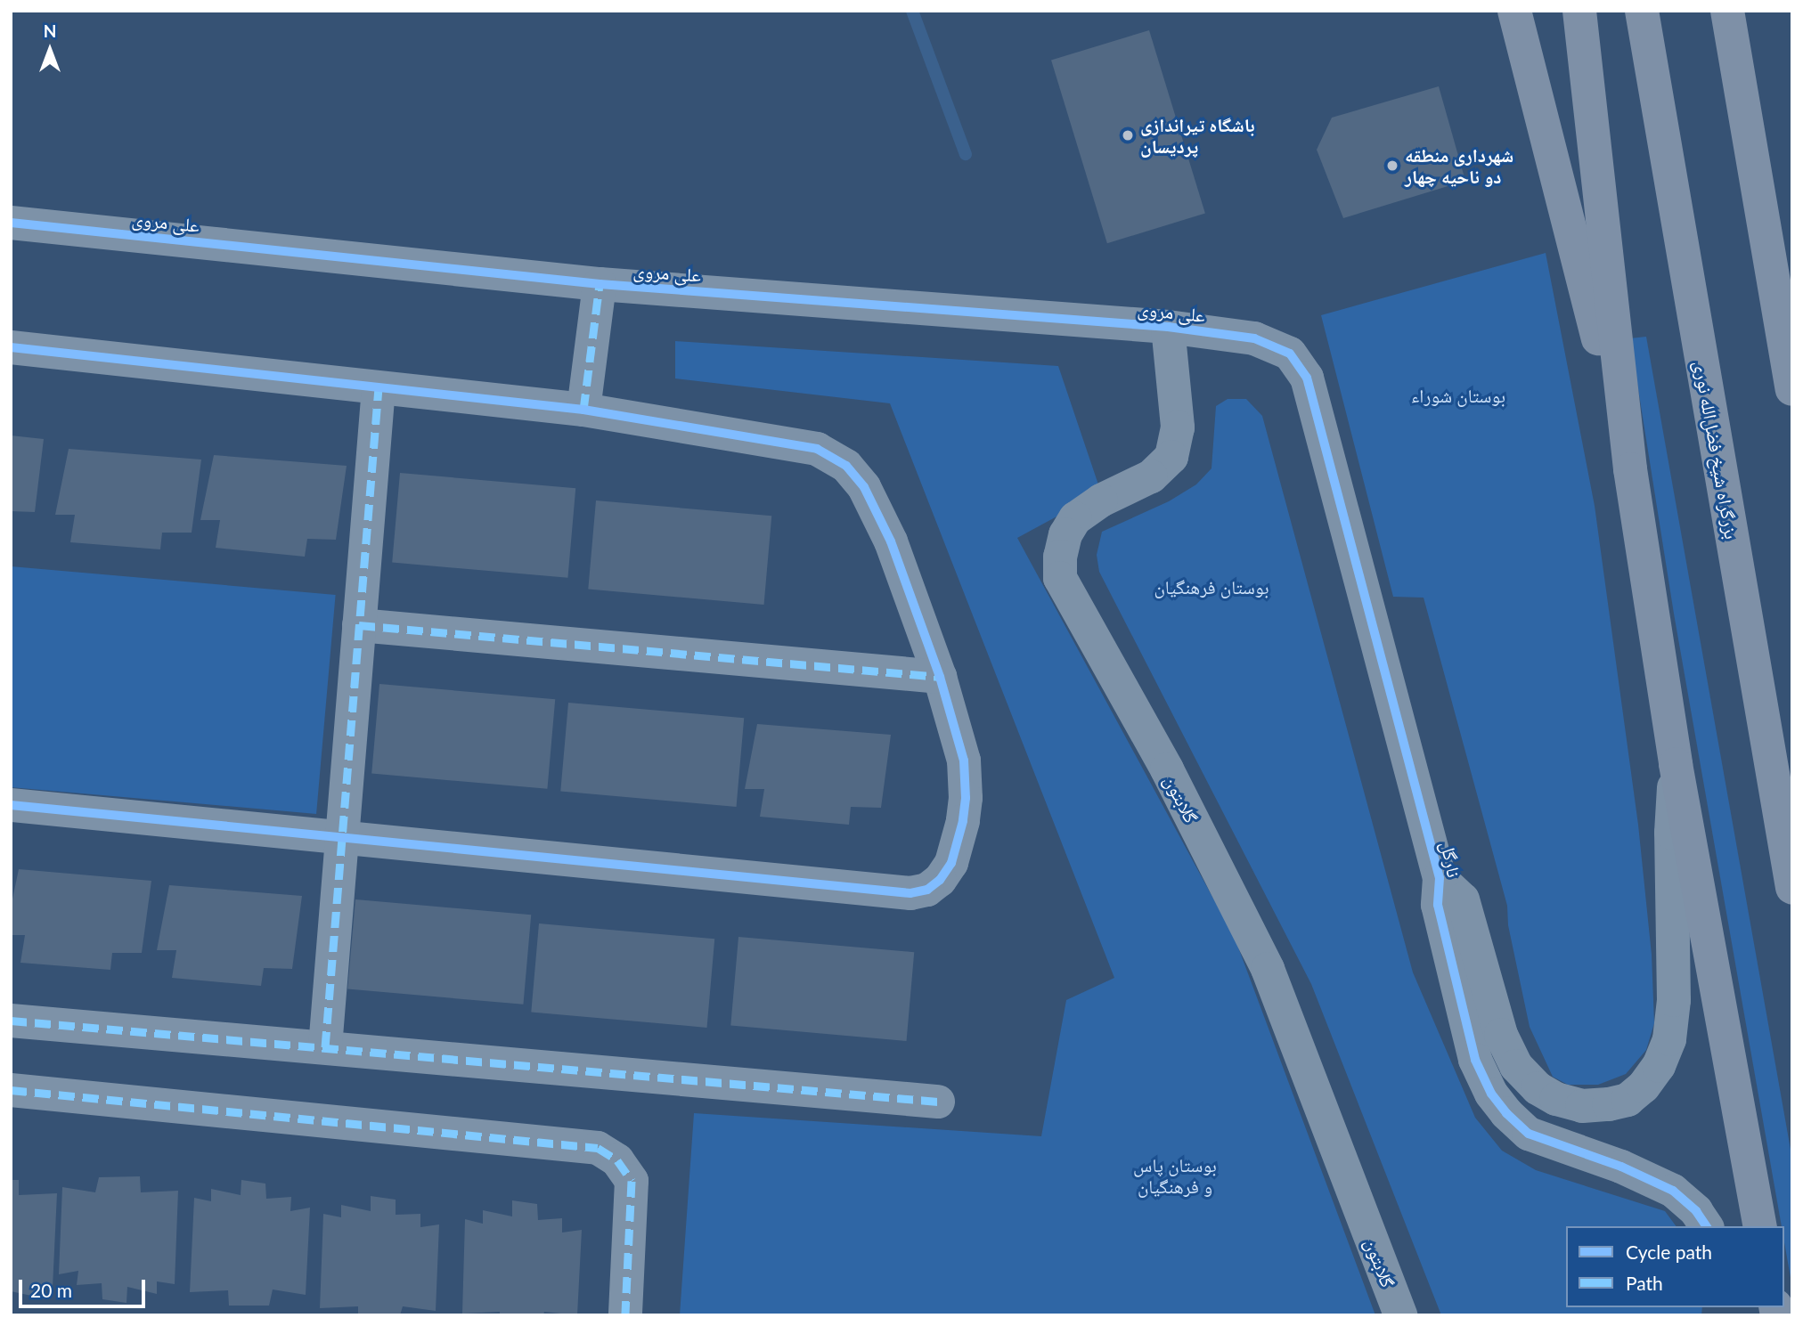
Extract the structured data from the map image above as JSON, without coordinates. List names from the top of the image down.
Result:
{
  "streets": {
    "highway": ["بزرگراه شیخ فضل‌الله نوری"],
    "street": ["علی مروی", "گلابتون", "نارگل"]
  },
  "crossings": [
    ["علی مروی", "گلابتون"],
    ["علی مروی", "نارگل"]
  ],
  "parks": ["بوستان شوراء", "بوستان فرهنگیان", "بوستان پاس و فرهنگیان"],
  "places": ["باشگاه تیراندازی پردیسان", "شهرداری منطقه دو ناحیه چهار"],
  "legend": ["Cycle path", "Path"],
  "scale_bar": "20 m",
  "north": "top"
}
